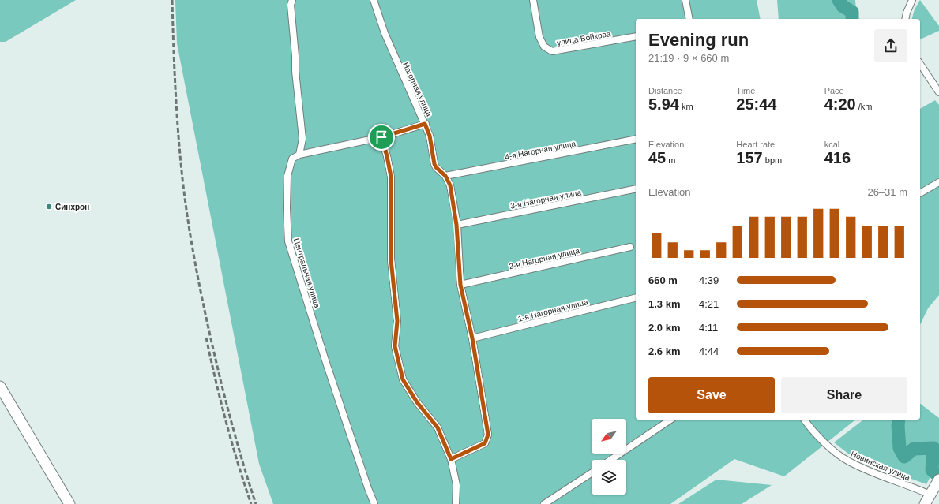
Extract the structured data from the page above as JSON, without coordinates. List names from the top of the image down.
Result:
{
  "streets": {
    "street": [
      "улица Войкова",
      "Нагорная улица",
      "4-я Нагорная улица",
      "3-я Нагорная улица",
      "2-я Нагорная улица",
      "Центральная улица",
      "1-я Нагорная улица",
      "Новинская улица"
    ]
  },
  "crossings": [
    ["Нагорная улица", "4-я Нагорная улица"],
    ["Нагорная улица", "3-я Нагорная улица"],
    ["Нагорная улица", "2-я Нагорная улица"],
    ["Нагорная улица", "1-я Нагорная улица"]
  ],
  "places": ["Синхрон"],
  "north": "bottom left",
  "page": {
    "heading": ["Evening run", "21:19 · 9 × 660 m"],
    "stats": [
      ["Distance", "5.94 km"],
      ["Time", "25:44"],
      ["Pace", "4:20 /km"],
      ["Elevation", "45 m"],
      ["Heart rate", "157 bpm"],
      ["kcal", "416"]
    ],
    "chart": ["Elevation", "26–31 m"],
    "list": [
      {
        "name": "660 m",
        "note": "4:39"
      },
      {
        "name": "1.3 km",
        "note": "4:21"
      },
      {
        "name": "2.0 km",
        "note": "4:11"
      },
      {
        "name": "2.6 km",
        "note": "4:44"
      }
    ],
    "buttons": ["Save", "Share"]
  }
}
